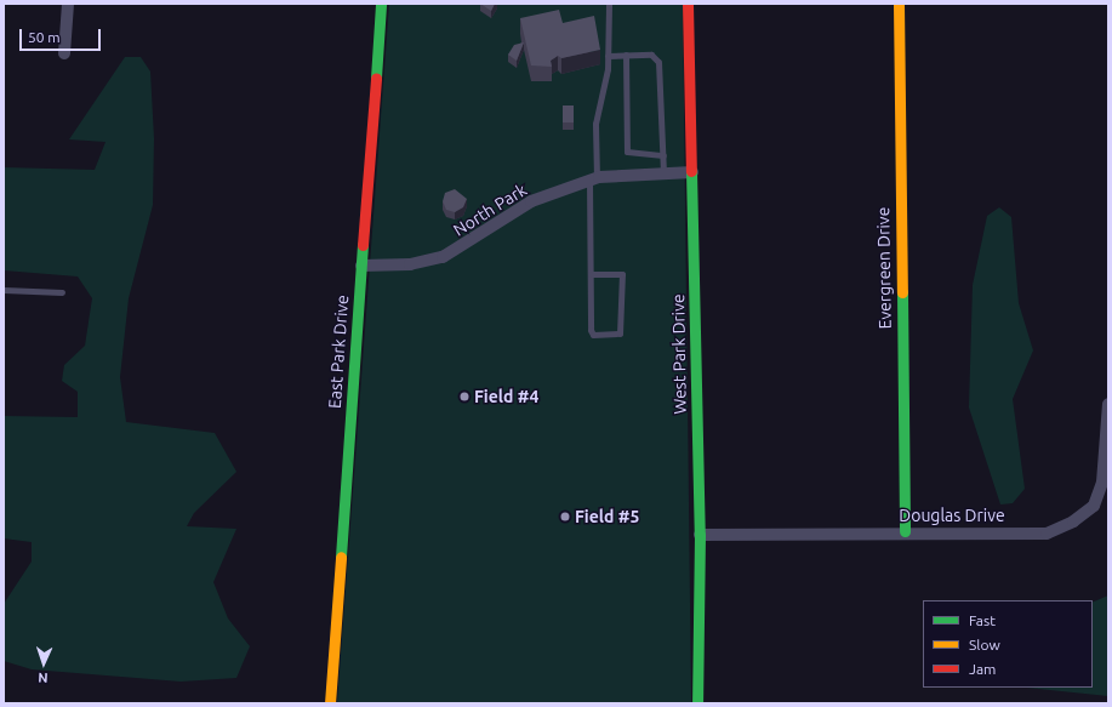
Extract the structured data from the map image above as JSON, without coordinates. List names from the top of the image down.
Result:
{
  "streets": {
    "street": [
      "North Park",
      "Evergreen Drive",
      "East Park Drive",
      "West Park Drive",
      "Douglas Drive"
    ]
  },
  "crossings": [
    ["North Park", "East Park Drive"],
    ["North Park", "West Park Drive"],
    ["Evergreen Drive", "Douglas Drive"],
    ["West Park Drive", "Douglas Drive"]
  ],
  "places": ["Field #4", "Field #5"],
  "legend": ["Fast", "Slow", "Jam"],
  "scale_bar": "50 m",
  "north": "bottom"
}
